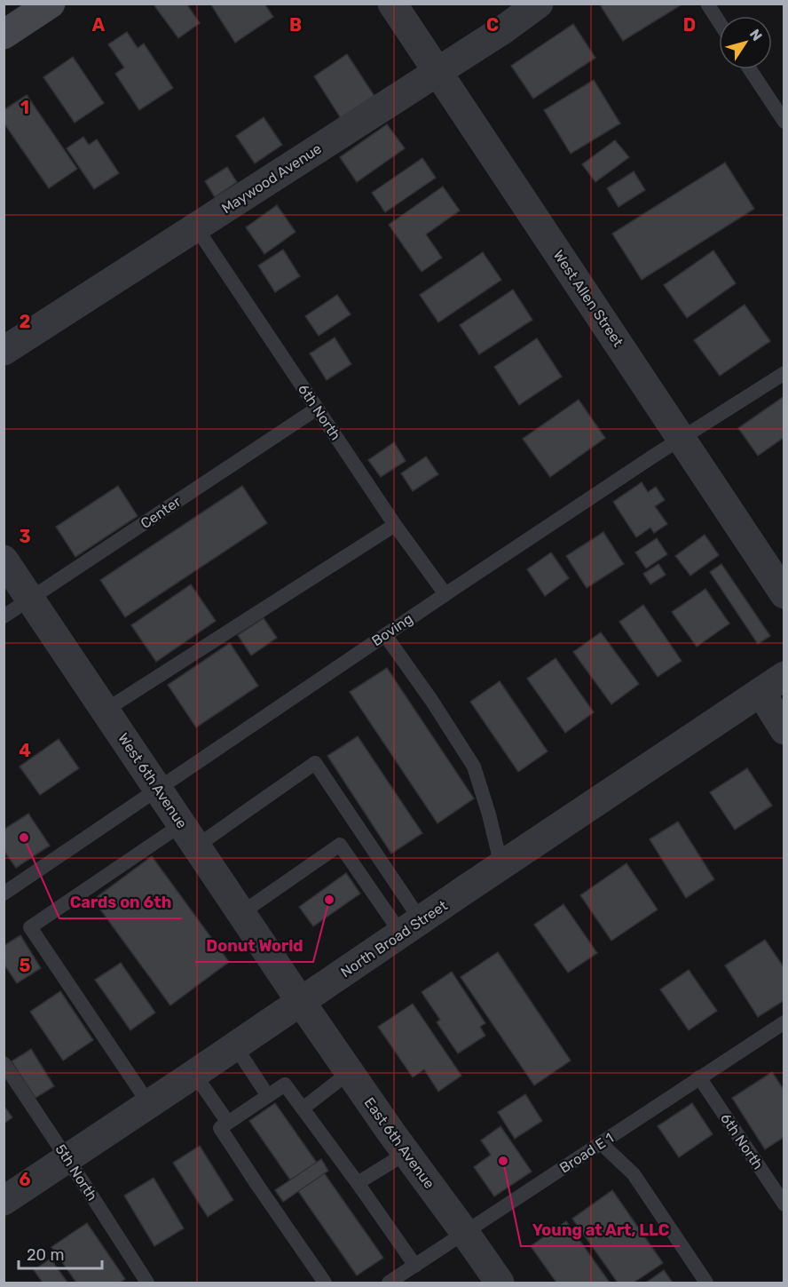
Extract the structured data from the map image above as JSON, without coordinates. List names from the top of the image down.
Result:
{
  "streets": {
    "street": [
      "Maywood Avenue",
      "West Allen Street",
      "West 6th Avenue",
      "North Broad Street",
      "East 6th Avenue"
    ],
    "lane": [
      "6th North",
      "Center",
      "Boving",
      "Broad E 1",
      "5th North"
    ]
  },
  "crossings": [
    ["Maywood Avenue", "West Allen Street"],
    ["Maywood Avenue", "6th North"],
    ["West Allen Street", "Boving"],
    ["6th North", "Center"],
    ["6th North", "Boving"],
    ["6th North", "Broad E 1"],
    ["Center", "West 6th Avenue"],
    ["Boving", "West 6th Avenue"],
    ["West 6th Avenue", "North Broad Street"],
    ["West 6th Avenue", "East 6th Avenue"],
    ["North Broad Street", "East 6th Avenue"],
    ["North Broad Street", "5th North"],
    ["East 6th Avenue", "Broad E 1"]
  ],
  "places": ["Cards on 6th", "Donut World", "Young at Art, LLC"],
  "scale_bar": "20 m",
  "north": "top right",
  "grid": {
    "columns": [
      "A",
      "B",
      "C",
      "D"
    ],
    "rows": [
      "1",
      "2",
      "3",
      "4",
      "5",
      "6"
    ]
  }
}
